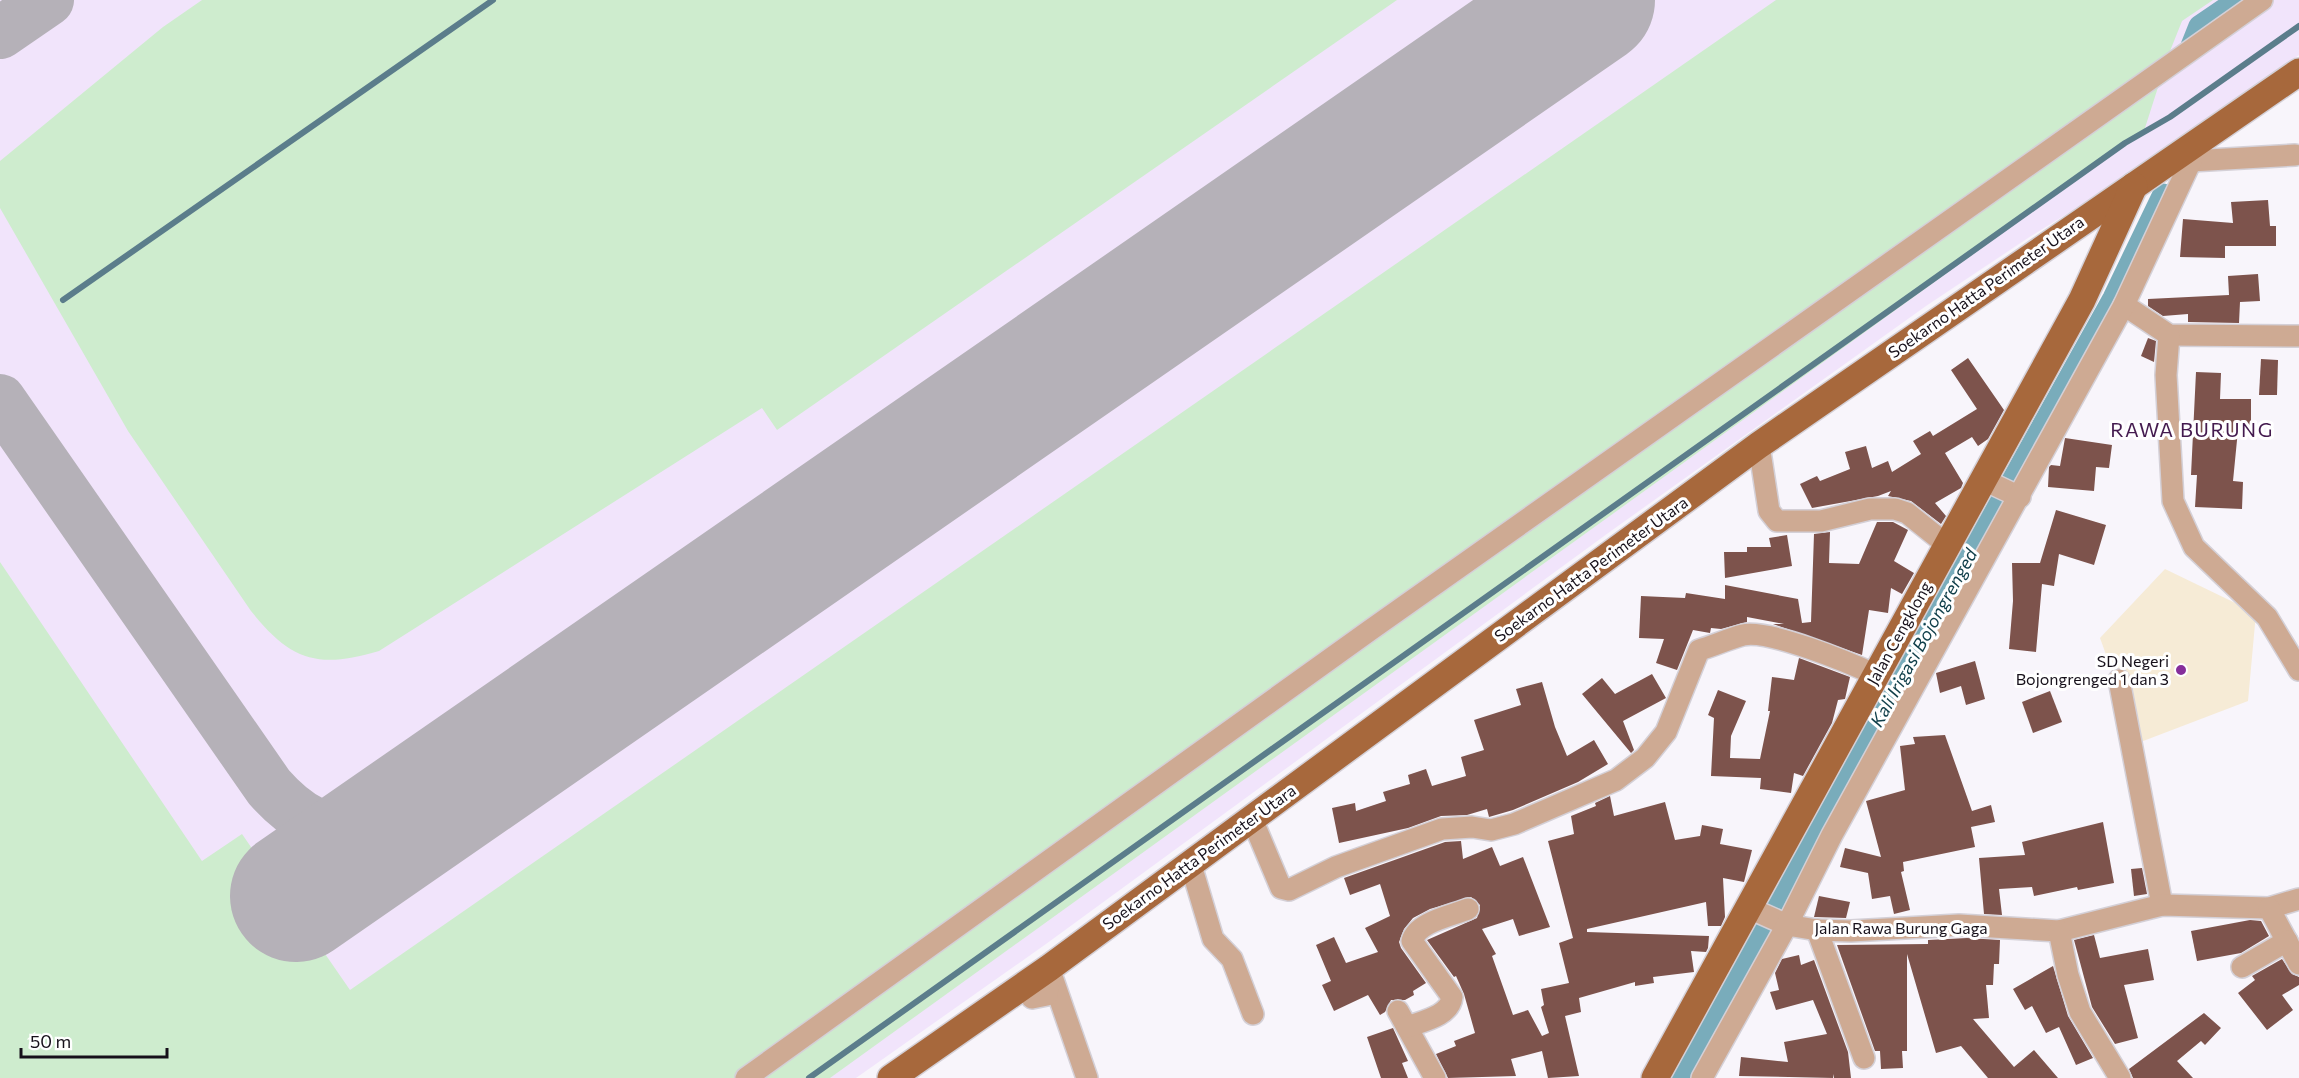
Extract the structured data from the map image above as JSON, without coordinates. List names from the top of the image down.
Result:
{
  "streets": {
    "main road": ["Soekarno Hatta Perimeter Utara", "Jalan Cengklong"],
    "street": ["Jalan Rawa Burung Gaga"]
  },
  "crossings": [
    ["Soekarno Hatta Perimeter Utara", "Jalan Cengklong"],
    ["Jalan Cengklong", "Jalan Rawa Burung Gaga"]
  ],
  "districts": ["RAWA BURUNG"],
  "water": ["Kali Irigasi Bojongrenged"],
  "places": ["SD Negeri Bojongrenged 1 dan 3"],
  "scale_bar": "50 m"
}
